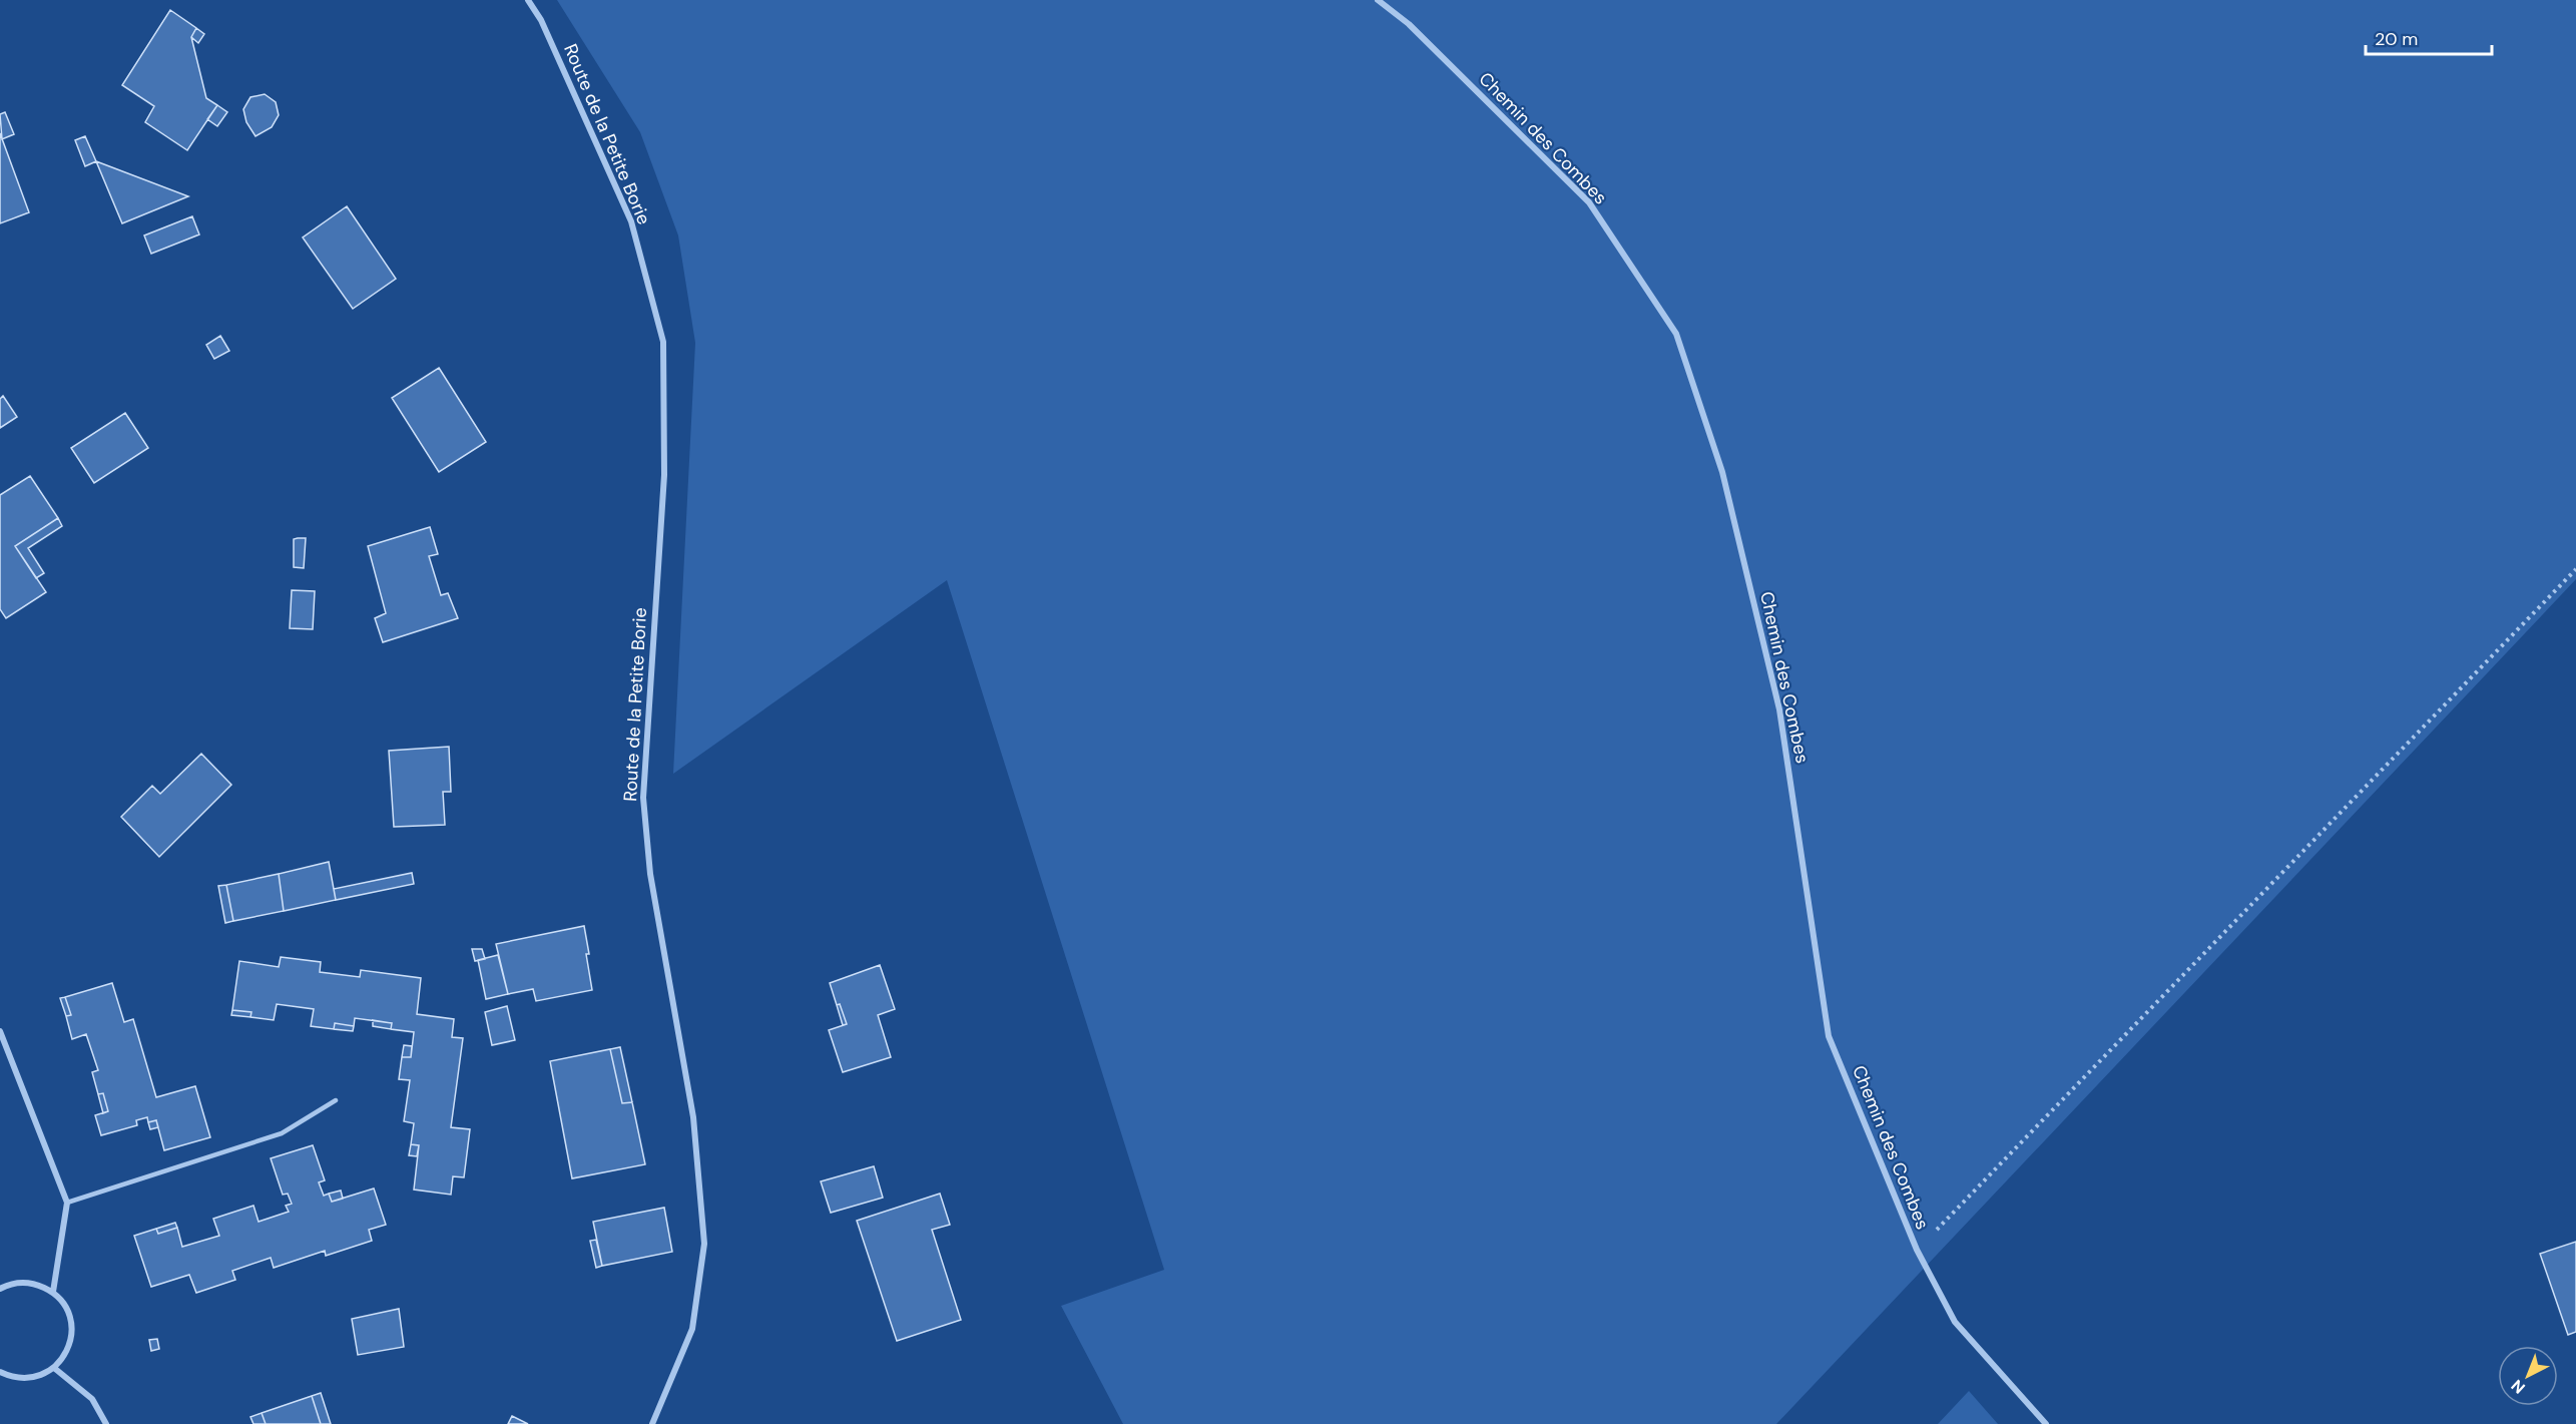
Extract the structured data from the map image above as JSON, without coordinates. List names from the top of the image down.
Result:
{
  "streets": {
    "street": ["Route de la Petite Borie", "Chemin des Combes"]
  },
  "scale_bar": "20 m",
  "north": "bottom left"
}
